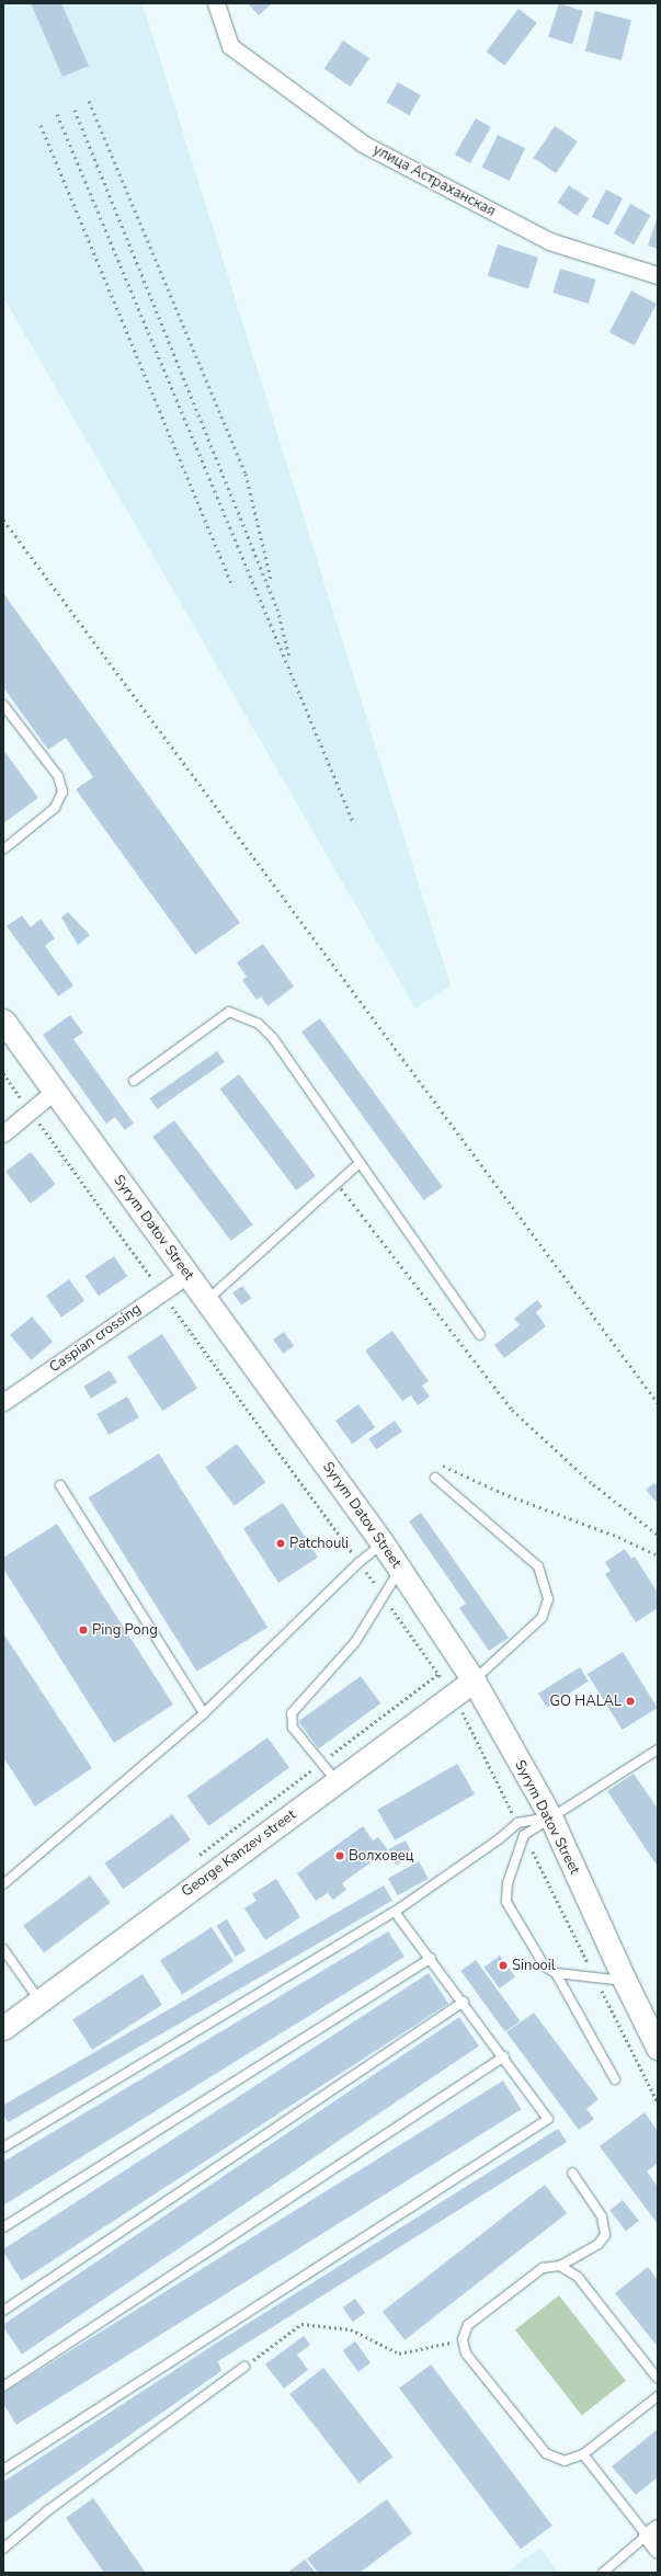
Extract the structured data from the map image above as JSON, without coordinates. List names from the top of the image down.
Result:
{
  "streets": {
    "main road": ["Syrym Datov Street", "George Kanzev street"],
    "street": ["улица Астраханская", "Caspian crossing"]
  },
  "crossings": [
    ["Syrym Datov Street", "Caspian crossing"],
    ["Syrym Datov Street", "George Kanzev street"]
  ],
  "places": [
    "Patchouli",
    "Ping Pong",
    "GO HALAL",
    "Волховец",
    "Sinooil"
  ]
}
